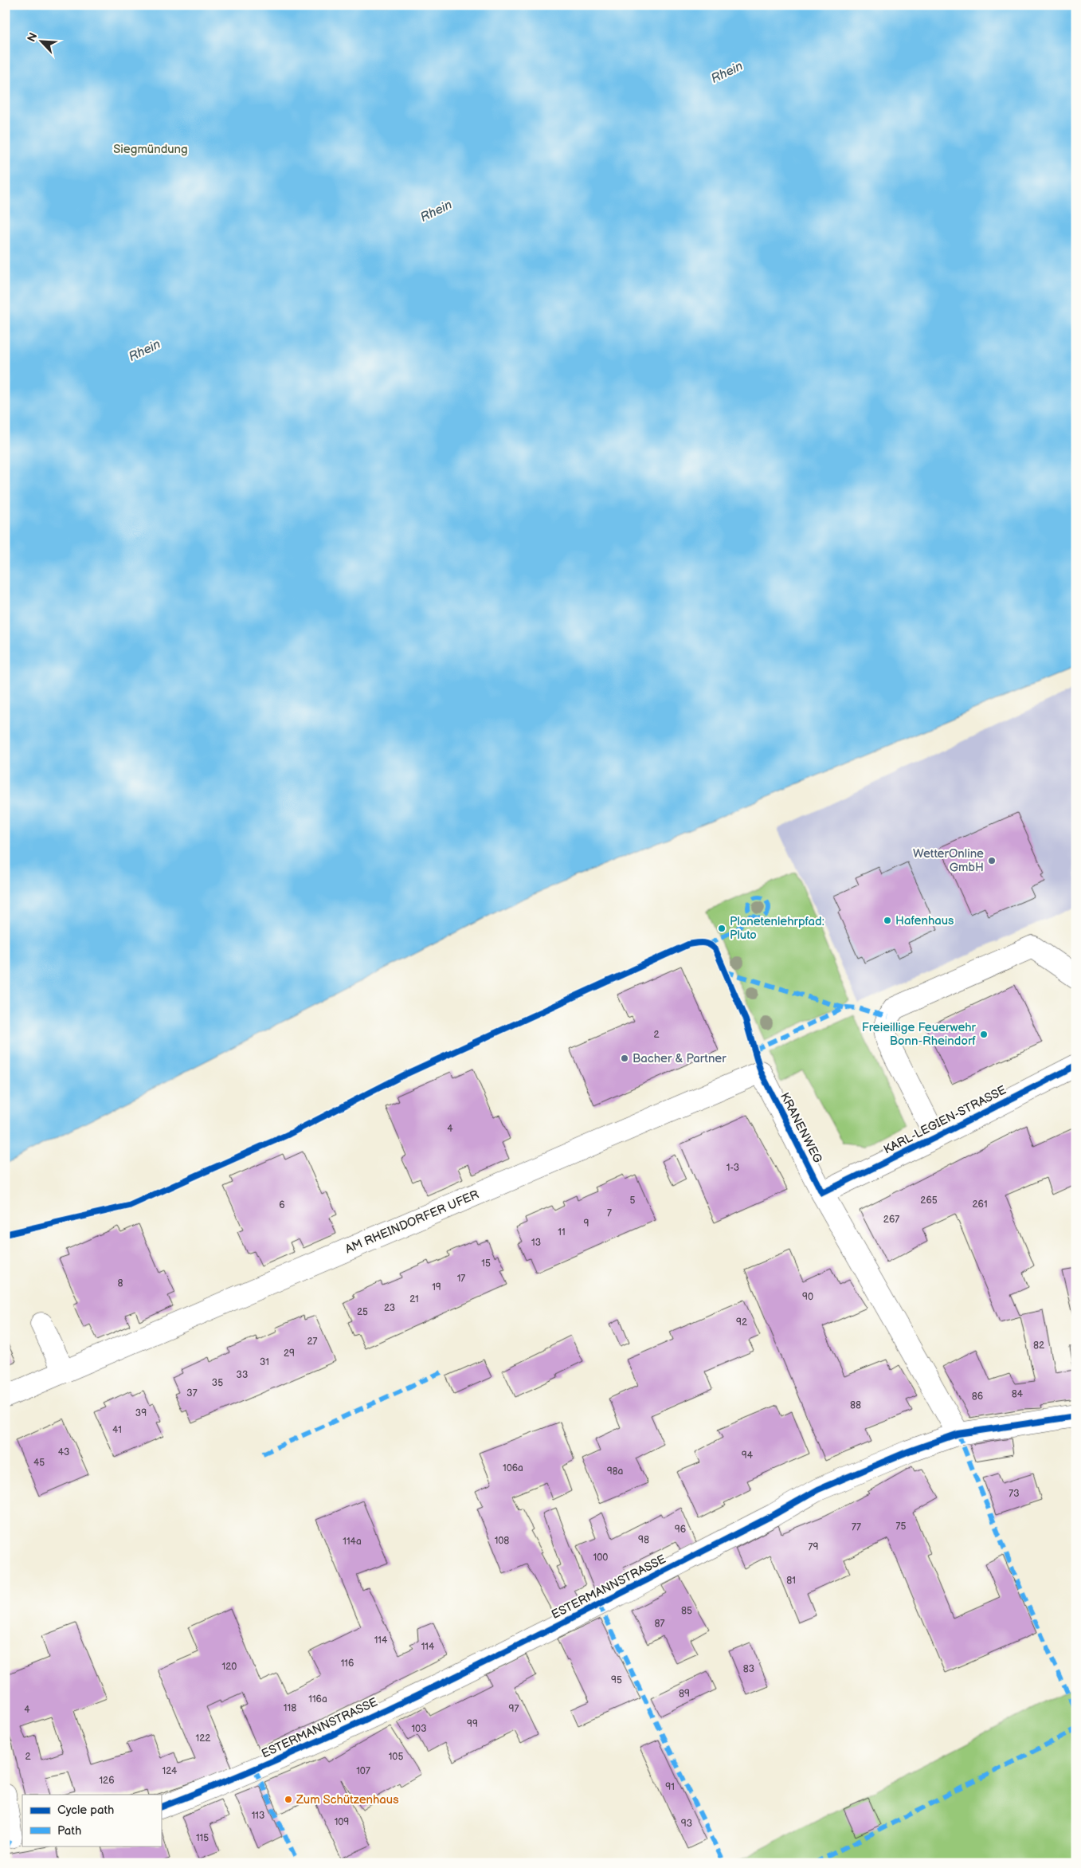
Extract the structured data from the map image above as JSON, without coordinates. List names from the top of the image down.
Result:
{
  "streets": {
    "street": [
      "KARL-LEGIEN-STRASSE",
      "KRANENWEG",
      "AM RHEINDORFER UFER",
      "ESTERMANNSTRASSE"
    ]
  },
  "crossings": [
    ["KARL-LEGIEN-STRASSE", "KRANENWEG"],
    ["KRANENWEG", "AM RHEINDORFER UFER"],
    ["KRANENWEG", "ESTERMANNSTRASSE"]
  ],
  "water": ["Rhein"],
  "parks": ["Siegmündung"],
  "places": [
    "WetterOnline GmbH",
    "Hafenhaus",
    "Planetenlehrpfad: Pluto",
    "Freieillige Feuerwehr Bonn-Rheindorf",
    "Bacher & Partner",
    "Zum Schützenhaus"
  ],
  "house_numbers": [
    "2",
    "4",
    "1-3",
    "5",
    "265",
    "261",
    "6",
    "7",
    "267",
    "9",
    "11",
    "13",
    "15",
    "17",
    "8",
    "19",
    "90",
    "21",
    "23",
    "25",
    "92",
    "27",
    "82",
    "29",
    "31",
    "33",
    "35",
    "37",
    "84",
    "86",
    "88",
    "39",
    "41",
    "43",
    "94",
    "45",
    "106a",
    "98a",
    "73",
    "75",
    "77",
    "96",
    "98",
    "108",
    "114a",
    "79",
    "100",
    "81",
    "85",
    "87",
    "114",
    "114",
    "116",
    "120",
    "83",
    "95",
    "89",
    "116a",
    "118",
    "97",
    "4",
    "99",
    "103",
    "122",
    "2",
    "105",
    "124",
    "107",
    "126",
    "91",
    "113",
    "109",
    "93",
    "115"
  ],
  "legend": ["Cycle path", "Path"],
  "north": "top left"
}
